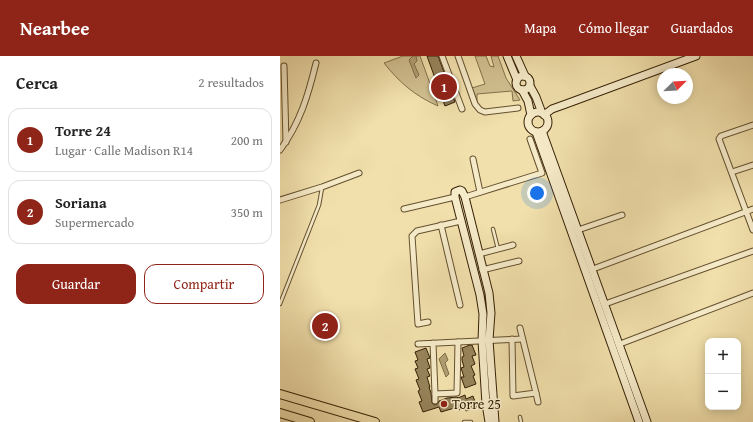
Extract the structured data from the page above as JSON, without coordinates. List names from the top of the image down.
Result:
{
  "places": ["Torre 25"],
  "north": "top right",
  "page": {
    "header": "Nearbee",
    "nav": ["Mapa", "Cómo llegar", "Guardados"],
    "heading": ["Cerca", "2 resultados"],
    "pins": ["1", "2"],
    "list": [
      {
        "mark": "1",
        "name": "Torre 24",
        "note": "Lugar · Calle Madison R14",
        "value": "200 m"
      },
      {
        "mark": "2",
        "name": "Soriana",
        "note": "Supermercado",
        "value": "350 m"
      }
    ],
    "buttons": ["Guardar", "Compartir"],
    "map_buttons": ["+", "−"]
  }
}
